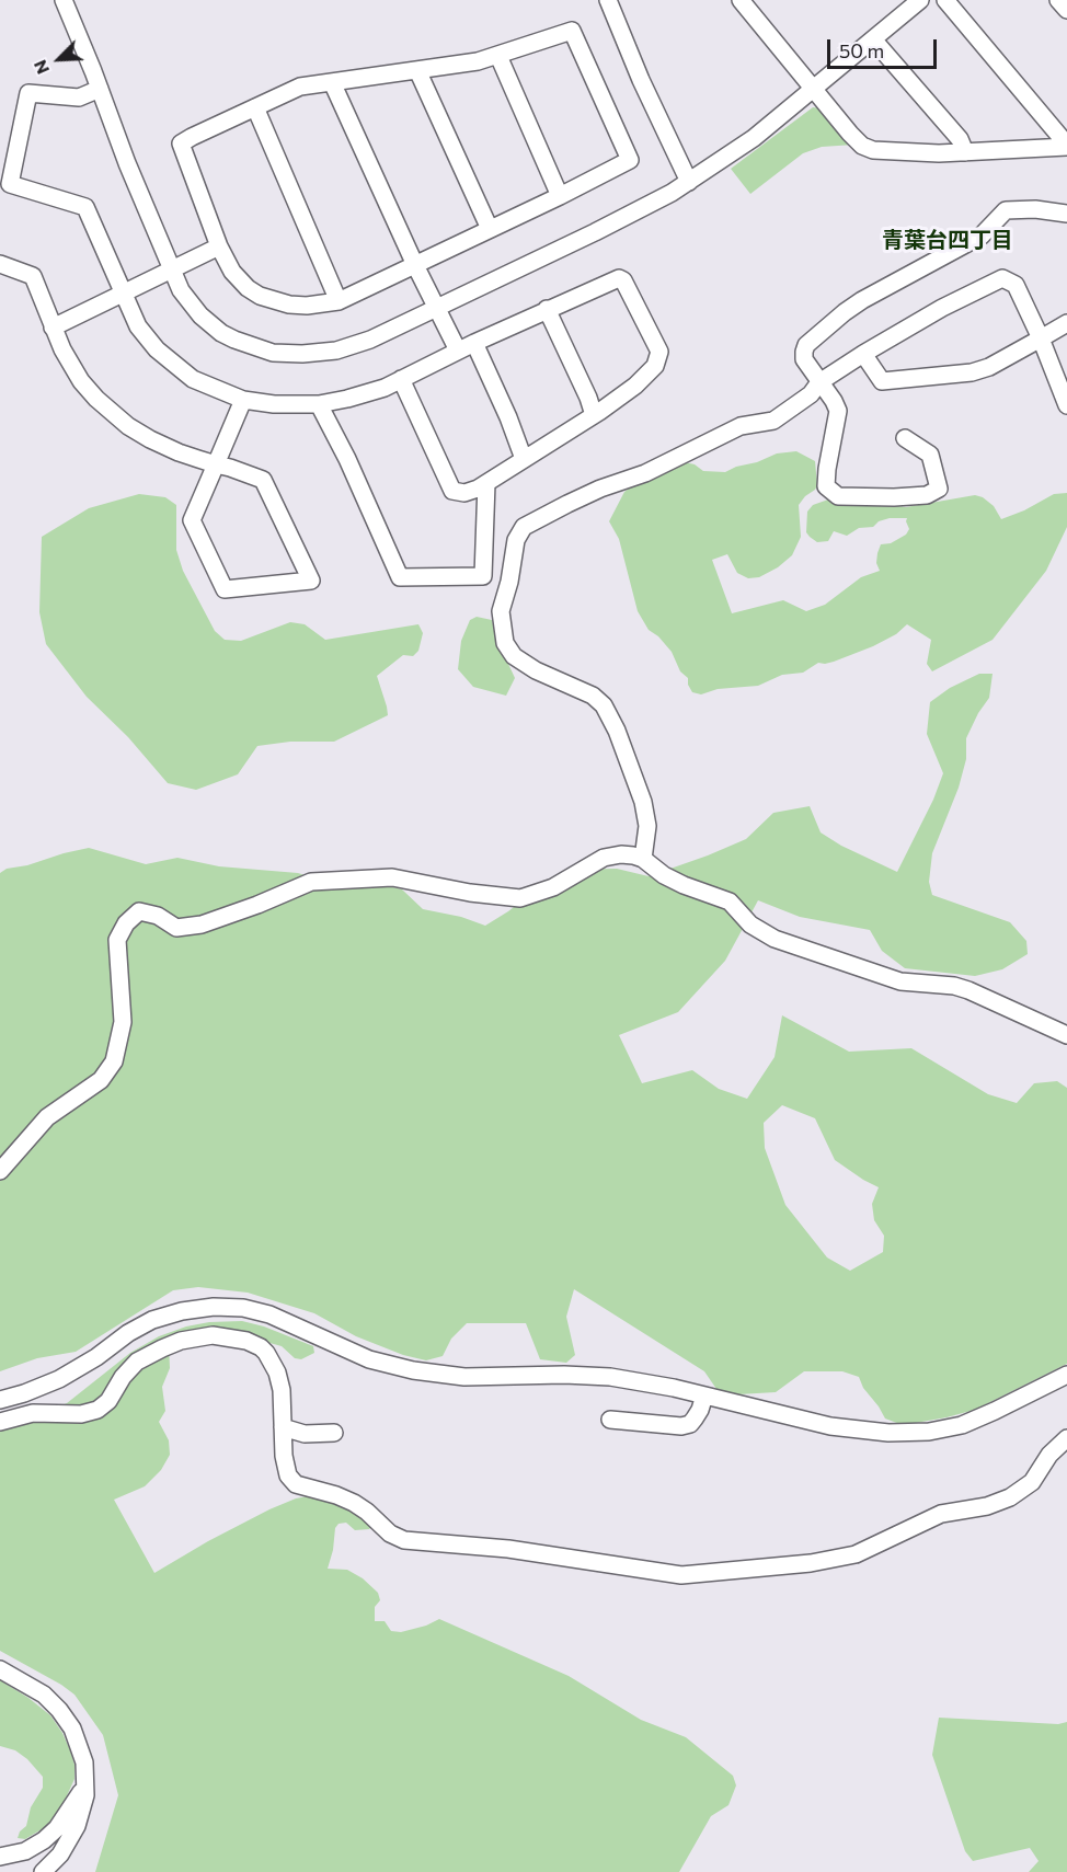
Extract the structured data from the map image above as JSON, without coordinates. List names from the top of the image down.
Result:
{
  "districts": ["青葉台四丁目"],
  "scale_bar": "50 m",
  "north": "bottom left"
}
